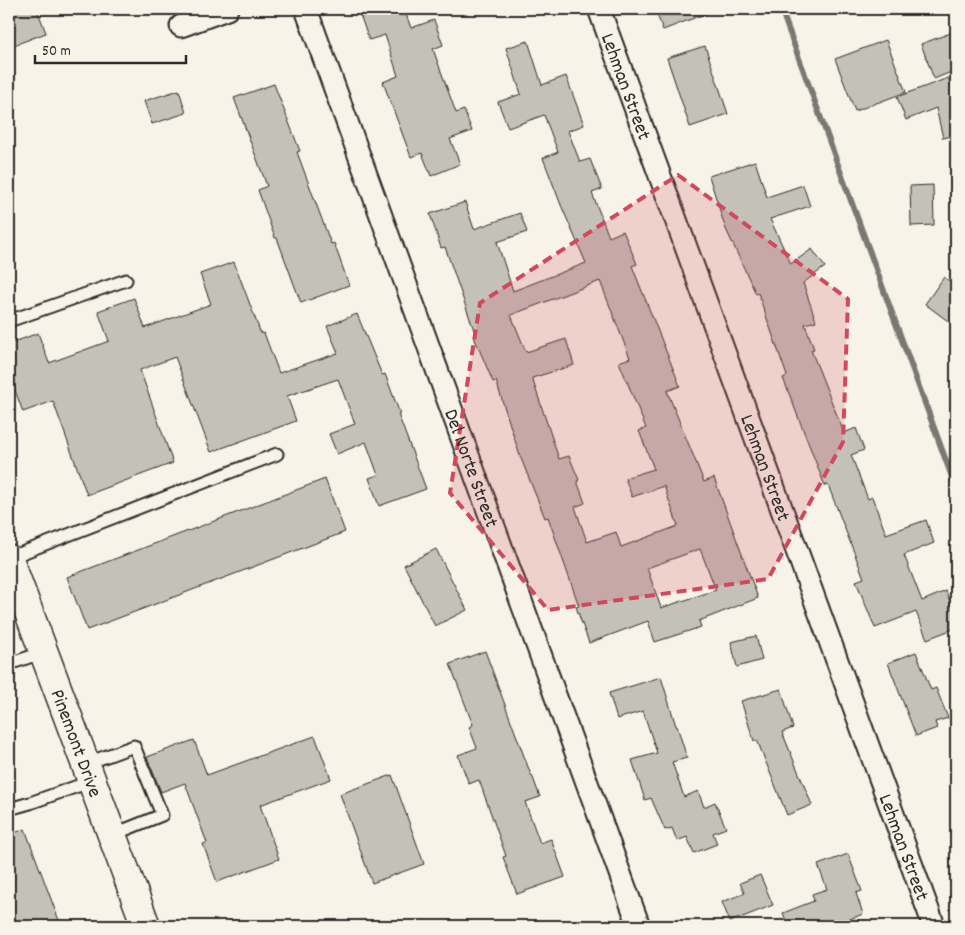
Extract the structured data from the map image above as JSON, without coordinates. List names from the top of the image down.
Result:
{
  "streets": {
    "main road": ["Pinemont Drive"],
    "street": ["Lehman Street", "Del Norte Street"]
  },
  "scale_bar": "50 m"
}
